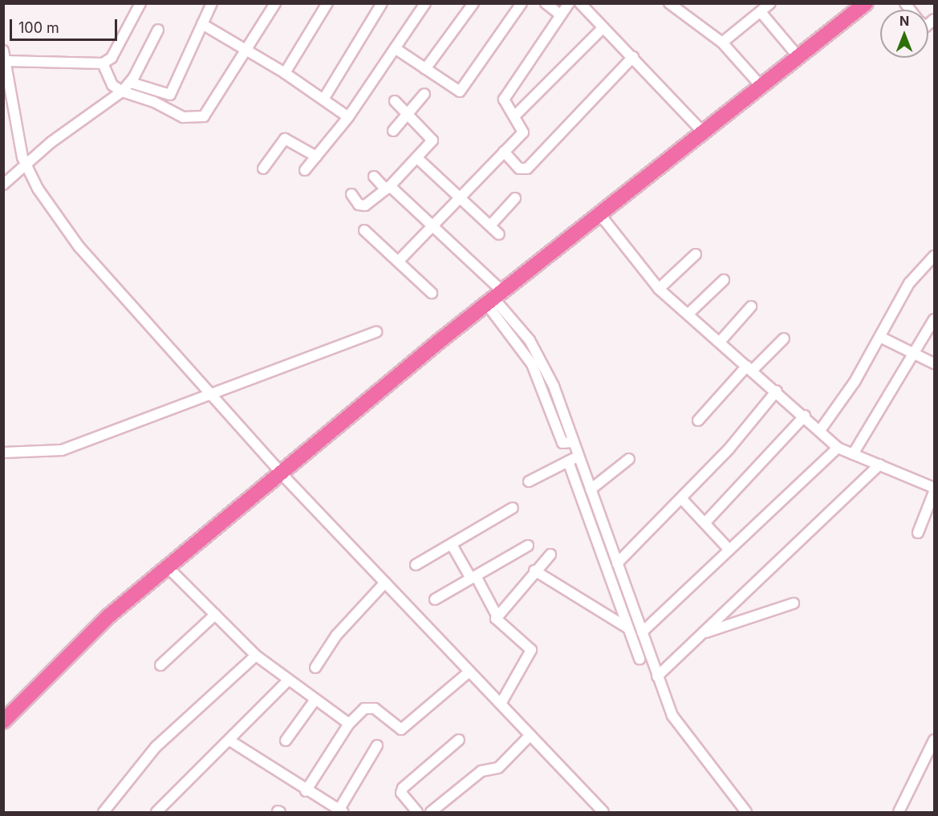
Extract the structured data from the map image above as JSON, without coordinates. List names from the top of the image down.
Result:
{
  "scale_bar": "100 m",
  "north": "top"
}
